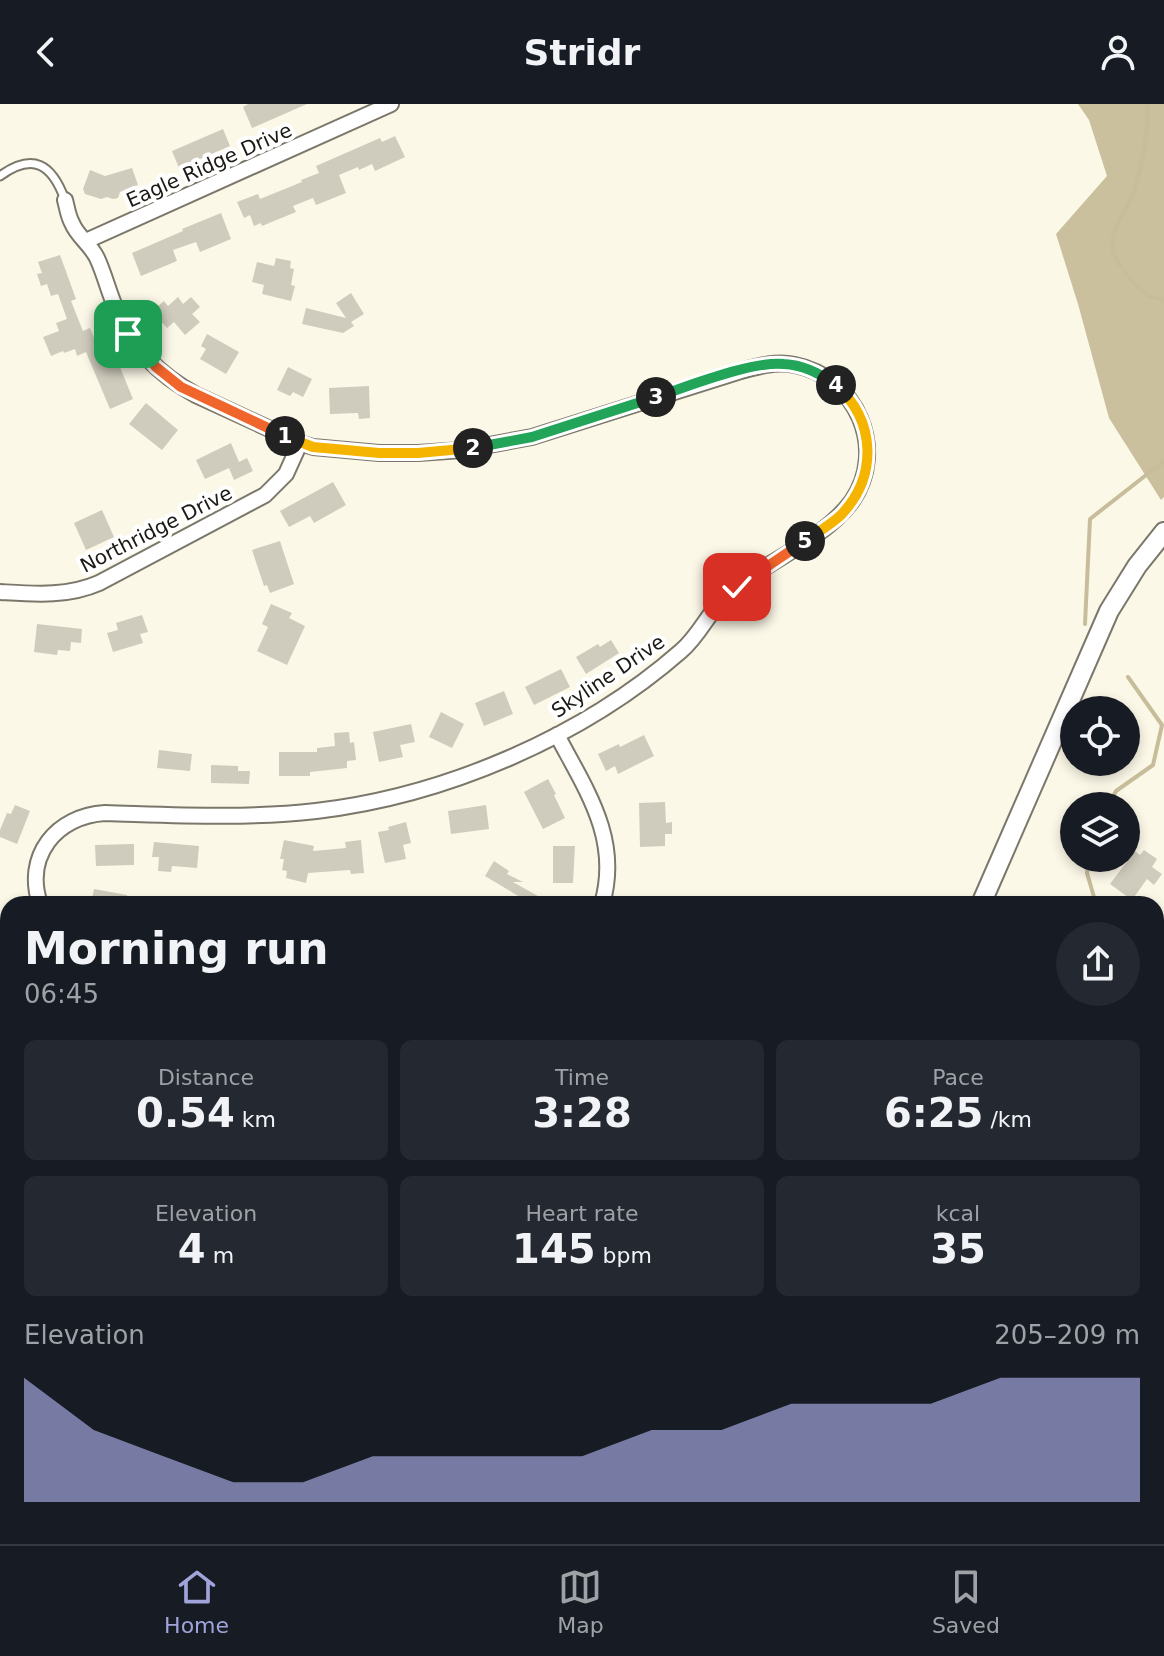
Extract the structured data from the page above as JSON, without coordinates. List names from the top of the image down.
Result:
{
  "streets": {
    "street": ["Eagle Ridge Drive", "Northridge Drive", "Skyline Drive"]
  },
  "crossings": [
    ["Eagle Ridge Drive", "Skyline Drive"],
    ["Northridge Drive", "Skyline Drive"]
  ],
  "page": {
    "header": "Stridr",
    "pins": [
      "4",
      "3",
      "1",
      "2",
      "5"
    ],
    "heading": ["Morning run", "06:45"],
    "stats": [
      ["Distance", "0.54 km"],
      ["Time", "3:28"],
      ["Pace", "6:25 /km"],
      ["Elevation", "4 m"],
      ["Heart rate", "145 bpm"],
      ["kcal", "35"]
    ],
    "chart": ["Elevation", "205–209 m"],
    "tabs": ["Home", "Map", "Saved"]
  }
}
